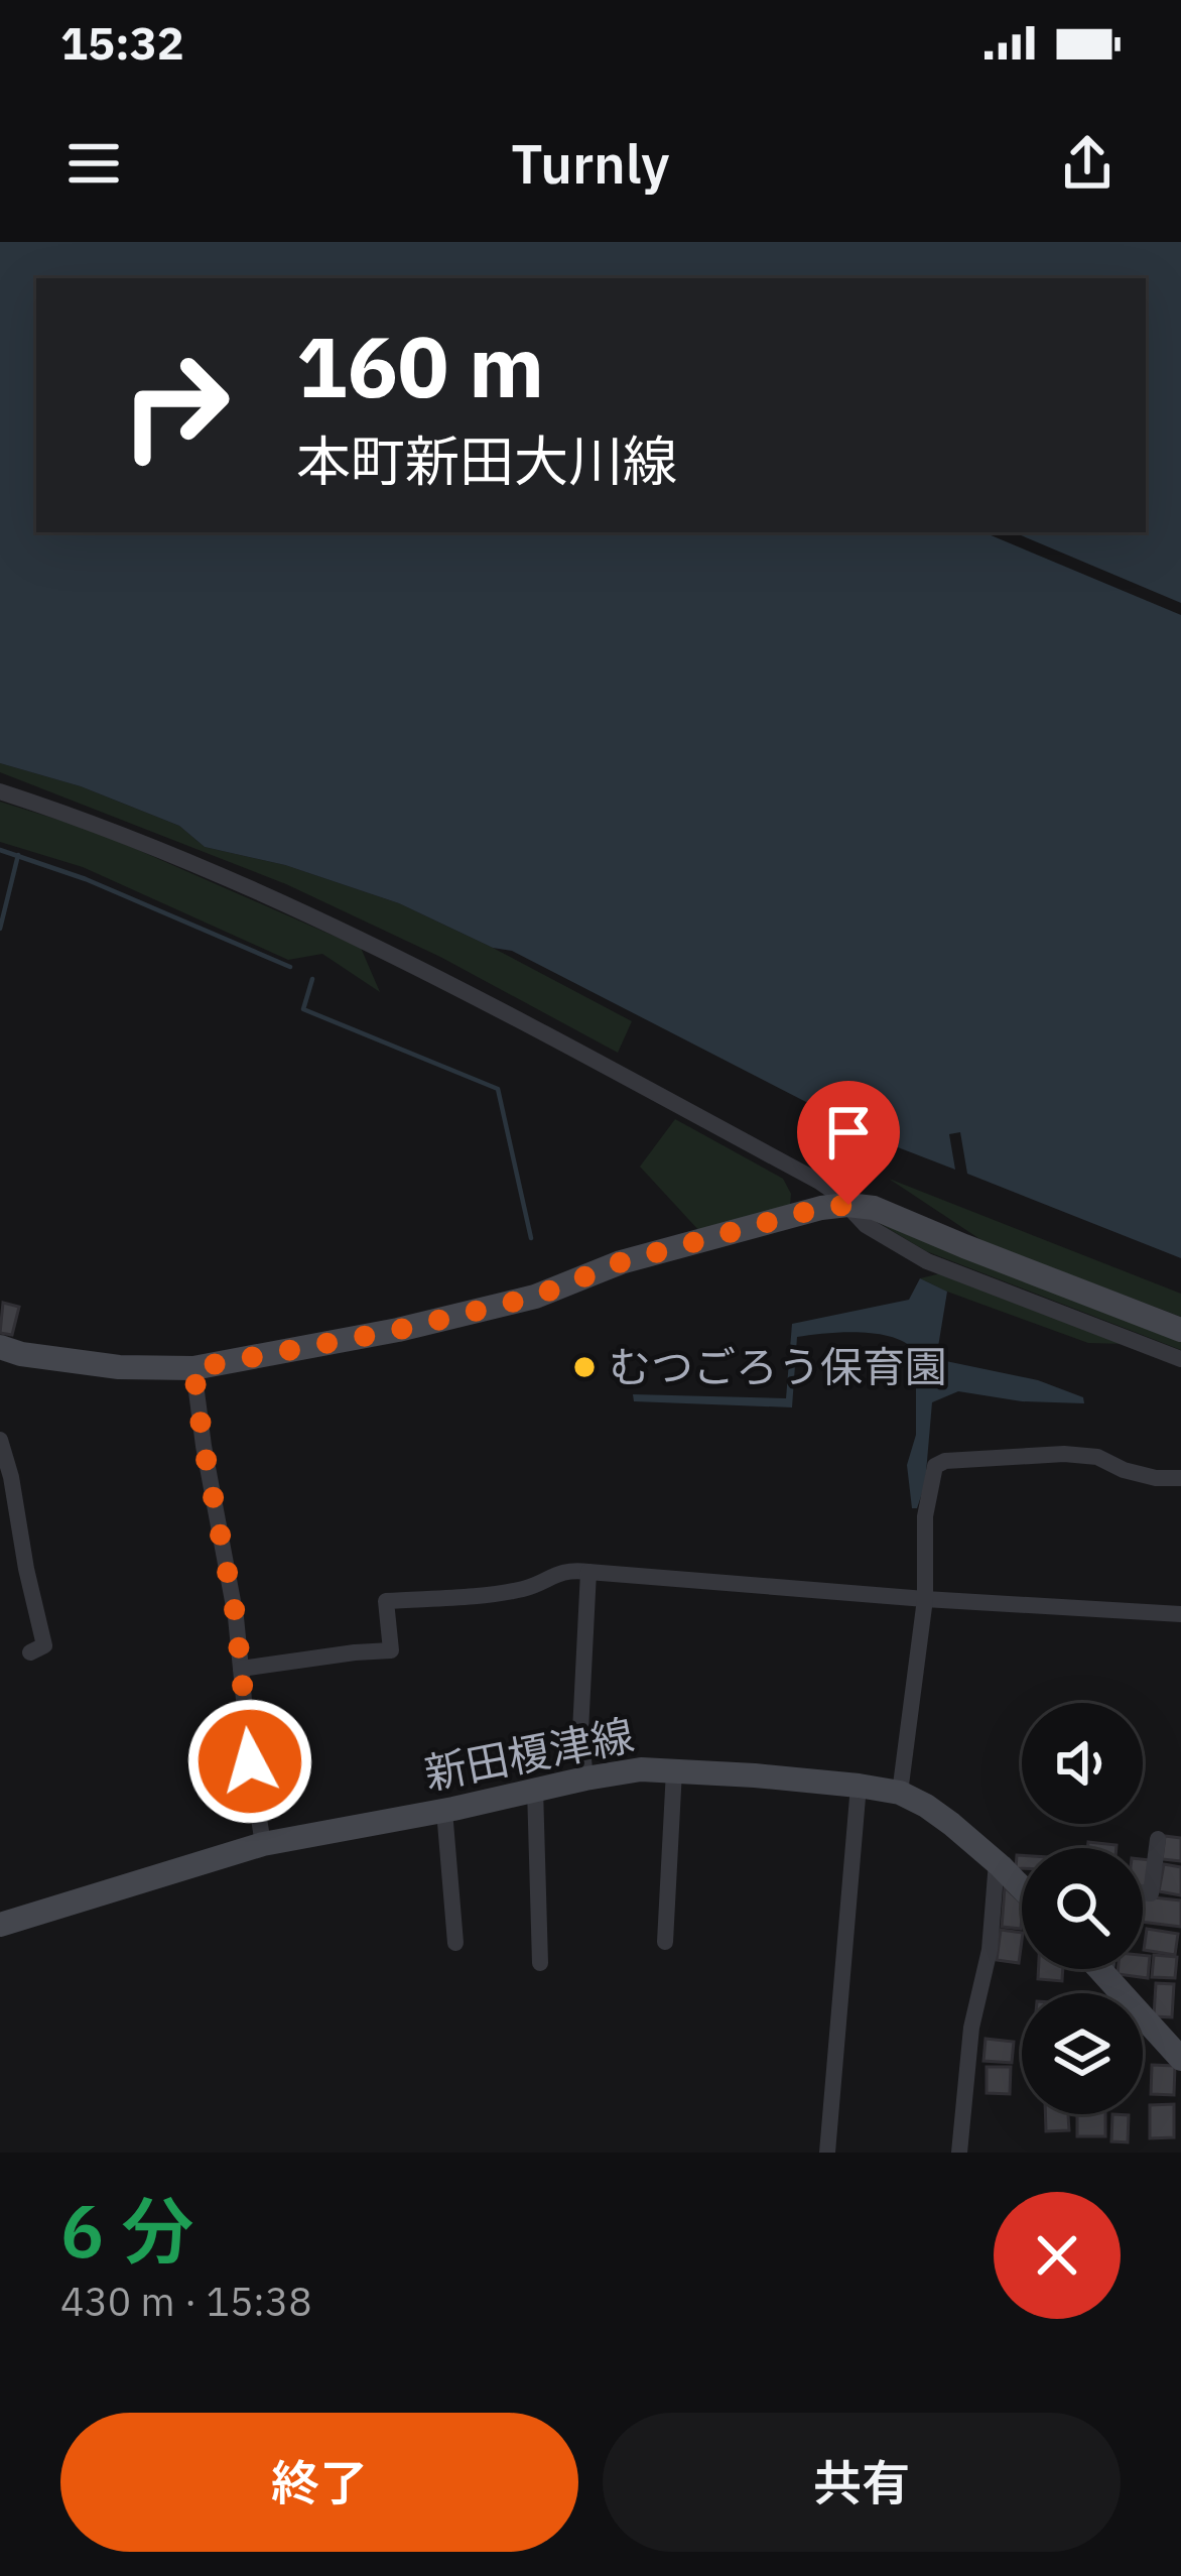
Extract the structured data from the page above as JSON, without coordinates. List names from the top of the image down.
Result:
{
  "streets": {
    "main road": ["新田榎津線"]
  },
  "places": ["むつごろう保育園"],
  "page": {
    "status": "15:32",
    "header": "Turnly",
    "turn": ["160 m", "本町新田大川線"],
    "heading": ["6 分", "430 m · 15:38"],
    "buttons": ["終了", "共有"]
  }
}
